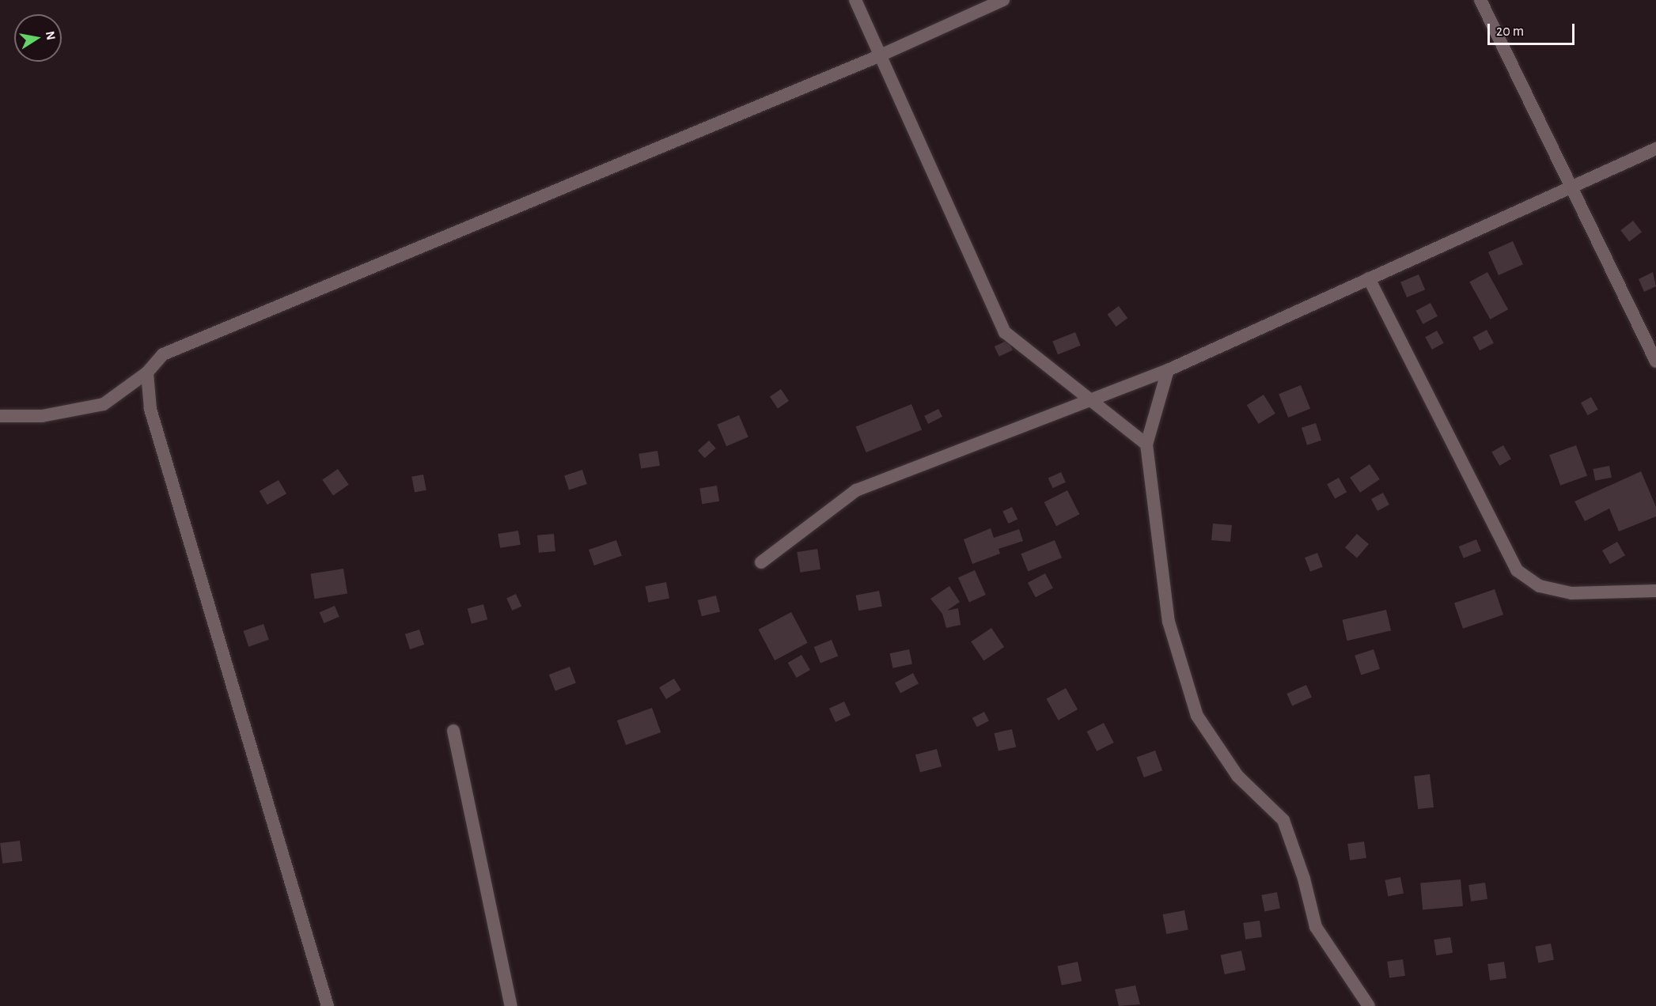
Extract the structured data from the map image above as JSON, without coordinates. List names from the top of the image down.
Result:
{
  "scale_bar": "20 m",
  "north": "right"
}
